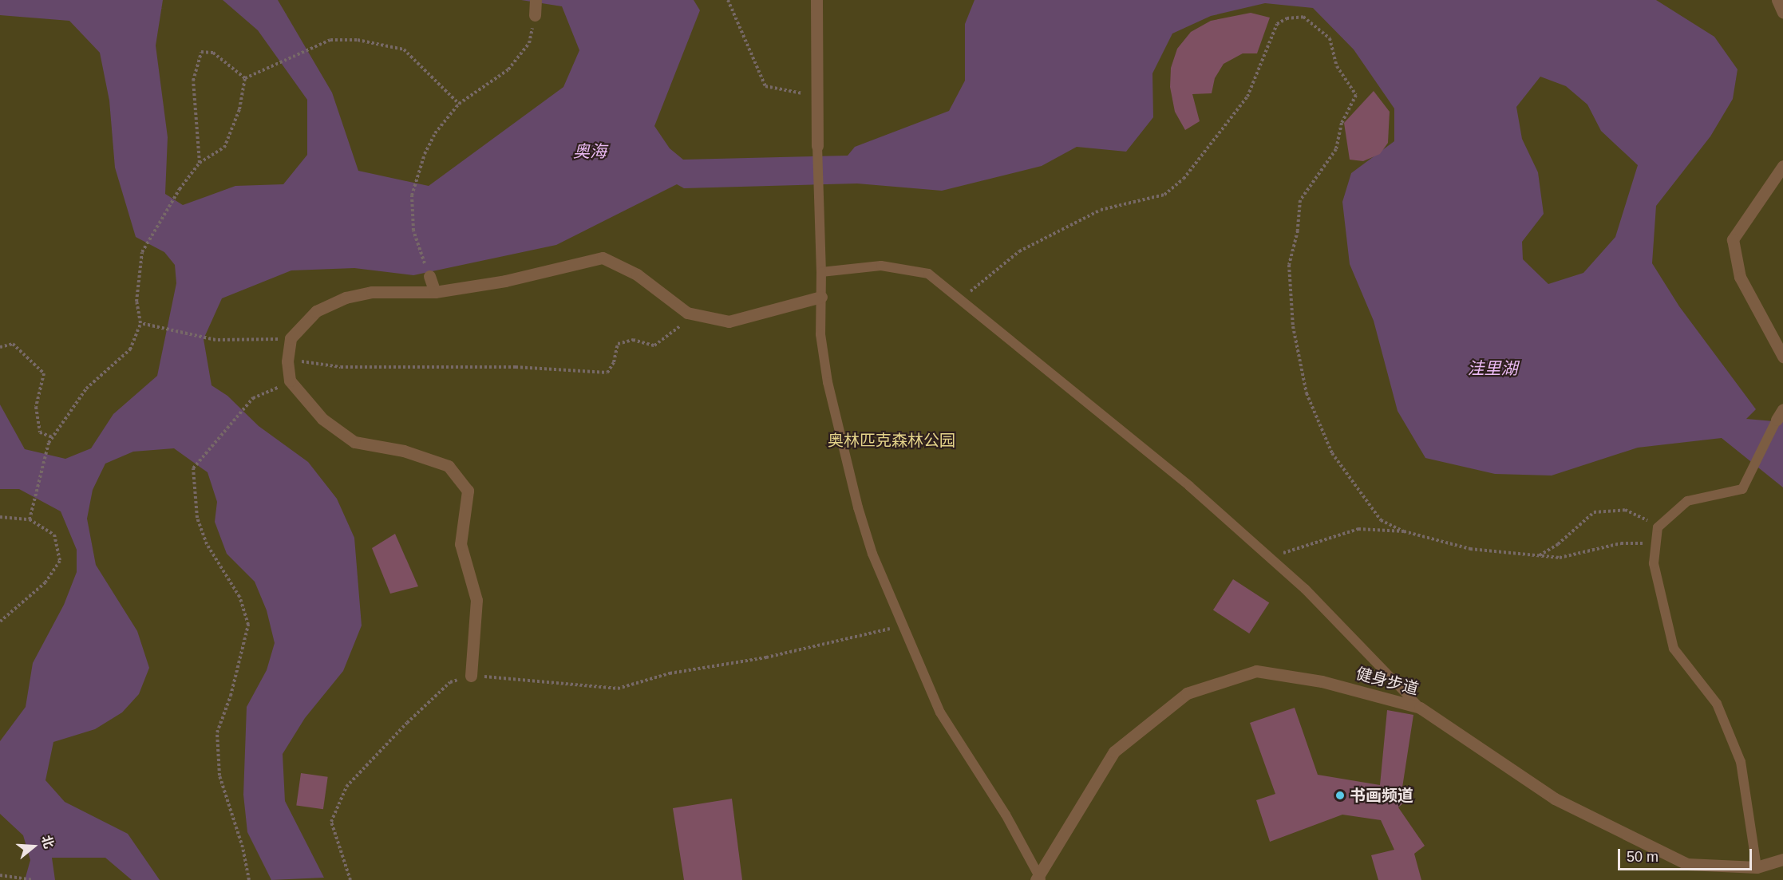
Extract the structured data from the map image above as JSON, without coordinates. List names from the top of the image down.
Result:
{
  "streets": {
    "street": ["健身步道"]
  },
  "water": ["奥海", "洼里湖"],
  "parks": ["奥林匹克森林公园"],
  "places": ["书画频道"],
  "scale_bar": "50 m",
  "north": "right"
}
